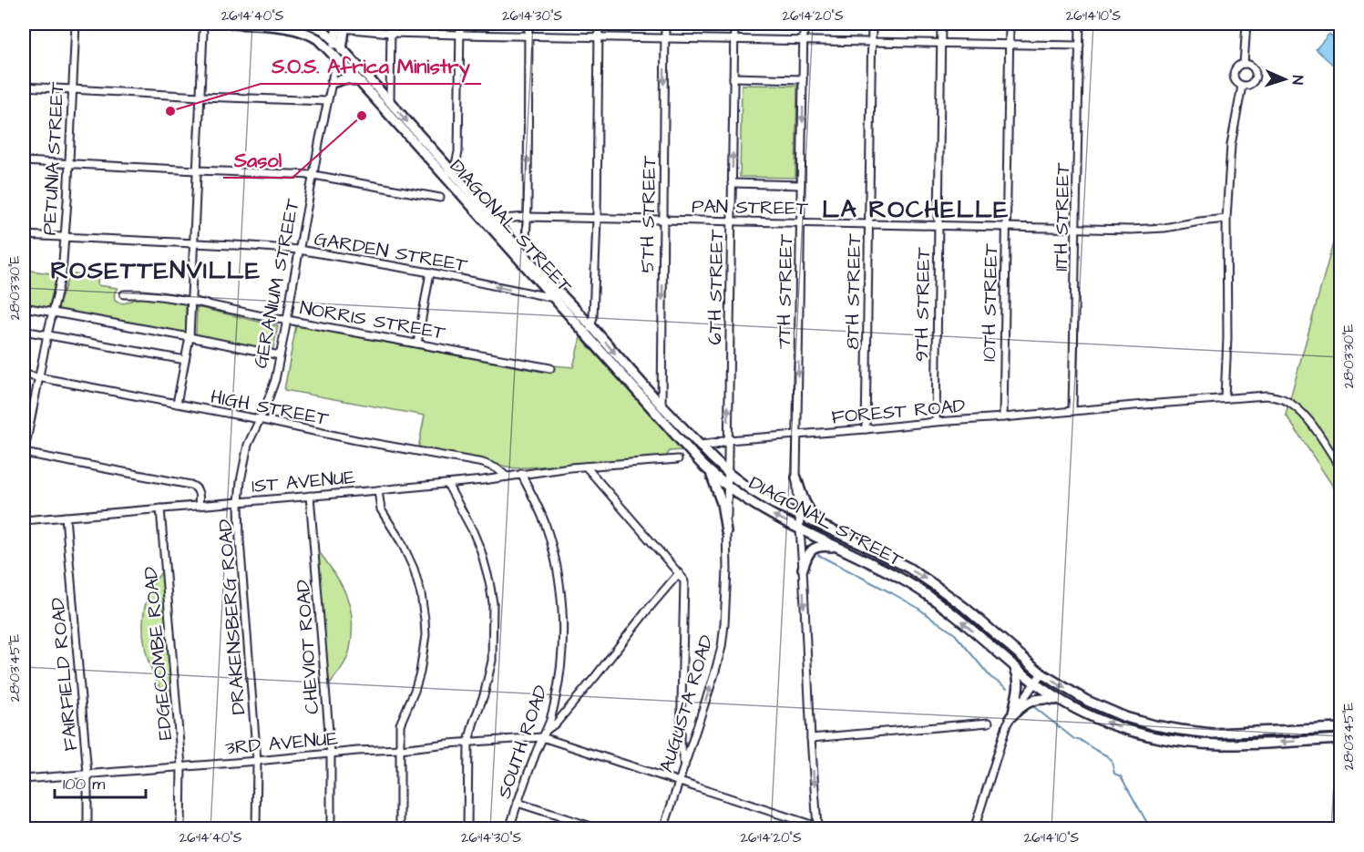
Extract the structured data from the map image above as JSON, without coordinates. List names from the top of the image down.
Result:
{
  "streets": {
    "main road": ["DIAGONAL STREET", "GERANIUM STREET"],
    "street": [
      "PETUNIA STREET",
      "PAN STREET",
      "5TH STREET",
      "11TH STREET",
      "GARDEN STREET",
      "6TH STREET",
      "7TH STREET",
      "8TH STREET",
      "10TH STREET",
      "9TH STREET",
      "NORRIS STREET",
      "HIGH STREET",
      "FOREST ROAD",
      "1ST AVENUE",
      "DRAKENSBERG ROAD",
      "CHEVIOT ROAD",
      "EDGECOMBE ROAD",
      "FAIRFIELD ROAD",
      "AUGUSTA ROAD",
      "SOUTH ROAD",
      "3RD AVENUE"
    ]
  },
  "crossings": [
    ["PETUNIA STREET", "GARDEN STREET"],
    ["PETUNIA STREET", "HIGH STREET"],
    ["PAN STREET", "5TH STREET"],
    ["PAN STREET", "11TH STREET"],
    ["PAN STREET", "DIAGONAL STREET"],
    ["PAN STREET", "6TH STREET"],
    ["PAN STREET", "7TH STREET"],
    ["PAN STREET", "8TH STREET"],
    ["PAN STREET", "10TH STREET"],
    ["PAN STREET", "9TH STREET"],
    ["5TH STREET", "DIAGONAL STREET"],
    ["11TH STREET", "FOREST ROAD"],
    ["DIAGONAL STREET", "GARDEN STREET"],
    ["DIAGONAL STREET", "GERANIUM STREET"],
    ["DIAGONAL STREET", "6TH STREET"],
    ["DIAGONAL STREET", "7TH STREET"],
    ["DIAGONAL STREET", "AUGUSTA ROAD"],
    ["GARDEN STREET", "GERANIUM STREET"],
    ["GERANIUM STREET", "NORRIS STREET"],
    ["GERANIUM STREET", "HIGH STREET"],
    ["GERANIUM STREET", "1ST AVENUE"],
    ["GERANIUM STREET", "DRAKENSBERG ROAD"],
    ["6TH STREET", "FOREST ROAD"],
    ["6TH STREET", "AUGUSTA ROAD"],
    ["7TH STREET", "FOREST ROAD"],
    ["8TH STREET", "FOREST ROAD"],
    ["10TH STREET", "FOREST ROAD"],
    ["9TH STREET", "FOREST ROAD"],
    ["HIGH STREET", "1ST AVENUE"],
    ["1ST AVENUE", "DRAKENSBERG ROAD"],
    ["1ST AVENUE", "CHEVIOT ROAD"],
    ["1ST AVENUE", "EDGECOMBE ROAD"],
    ["1ST AVENUE", "FAIRFIELD ROAD"],
    ["1ST AVENUE", "SOUTH ROAD"],
    ["DRAKENSBERG ROAD", "3RD AVENUE"],
    ["CHEVIOT ROAD", "3RD AVENUE"],
    ["EDGECOMBE ROAD", "3RD AVENUE"],
    ["FAIRFIELD ROAD", "3RD AVENUE"],
    ["SOUTH ROAD", "3RD AVENUE"]
  ],
  "one_way": ["5TH STREET", "6TH STREET", "7TH STREET"],
  "districts": ["LA ROCHELLE", "ROSETTENVILLE"],
  "places": ["S.O.S. Africa Ministry", "Sasol"],
  "scale_bar": "100 m",
  "north": "right",
  "coordinates": [
    "26°14'40\"S",
    "26°14'30\"S",
    "26°14'20\"S",
    "26°14'10\"S",
    "28°03'30\"E",
    "28°03'45\"E"
  ]
}
